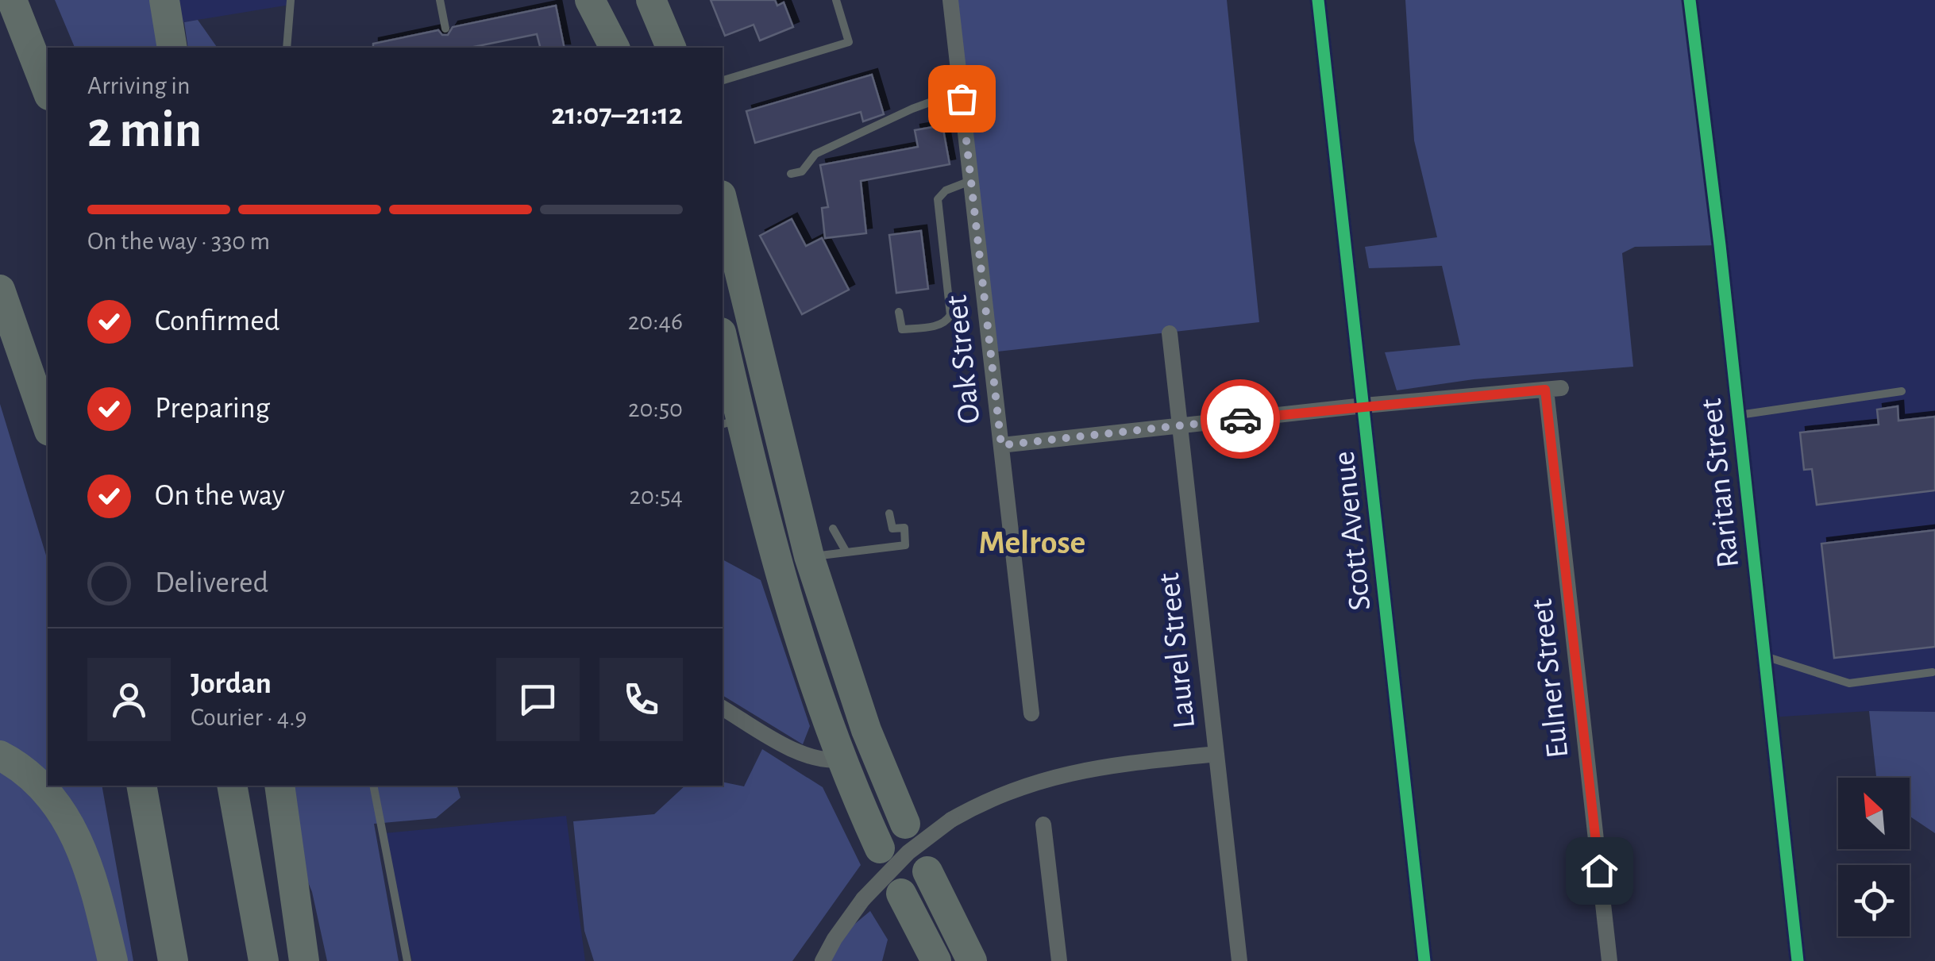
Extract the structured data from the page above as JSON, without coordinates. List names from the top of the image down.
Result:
{
  "streets": {
    "street": [
      "Oak Street",
      "Raritan Street",
      "Scott Avenue",
      "Laurel Street",
      "Eulner Street"
    ]
  },
  "crossings": [
    ["Scott Avenue", "Eulner Street"]
  ],
  "districts": ["Melrose"],
  "north": "top left",
  "page": {
    "heading": ["2 min", "Arriving in", "21:07–21:12"],
    "panel": ["Jordan", "Courier · 4.9"],
    "bar": "On the way · 330 m",
    "list": [
      ["Confirmed", "20:46"],
      ["Preparing", "20:50"],
      ["On the way", "20:54"],
      "Delivered"
    ]
  }
}
